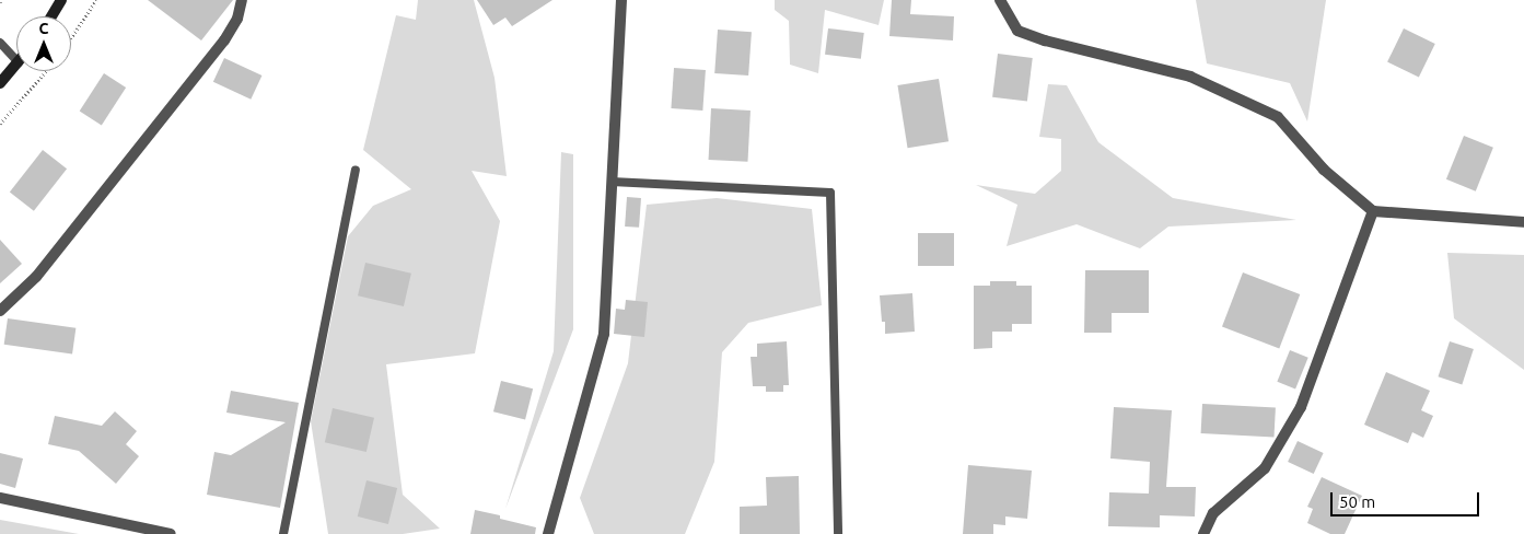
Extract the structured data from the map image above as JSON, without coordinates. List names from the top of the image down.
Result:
{
  "scale_bar": "50 m",
  "north": "top"
}
